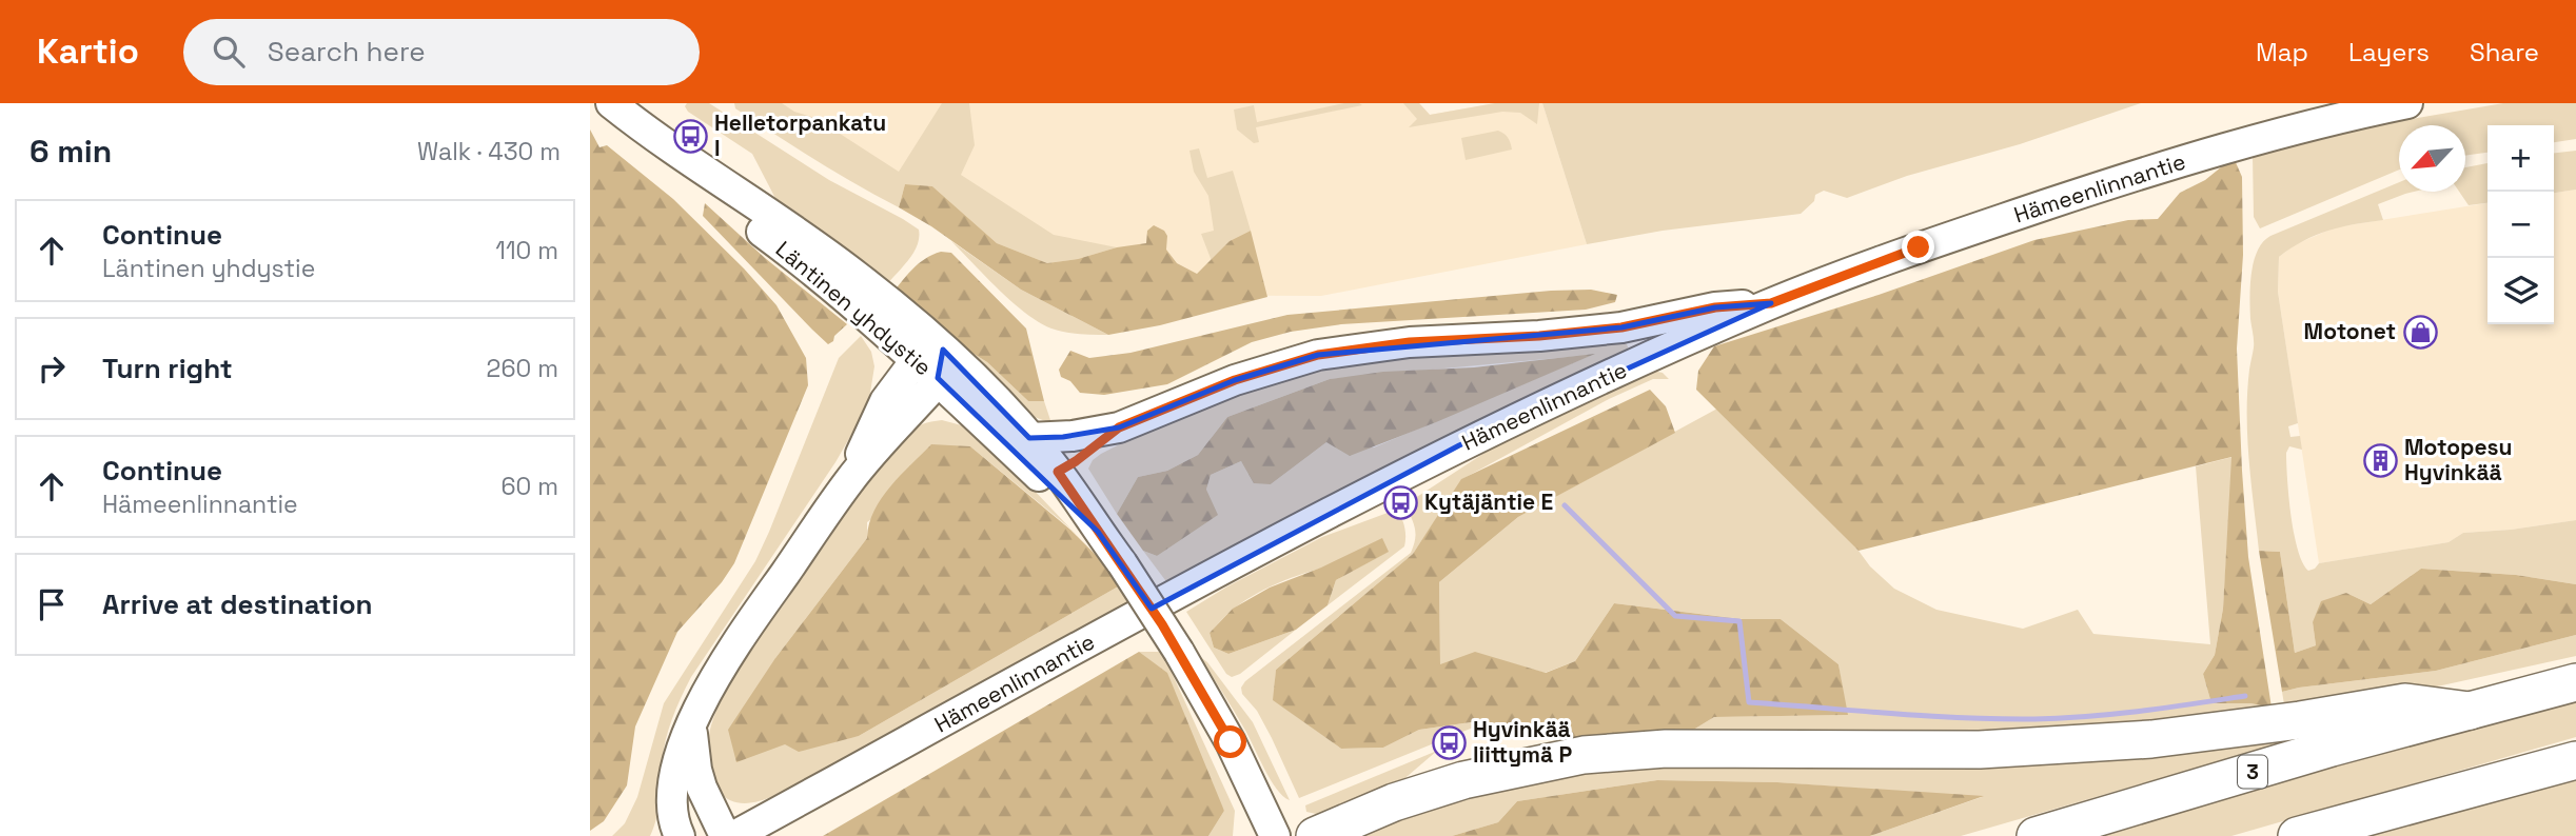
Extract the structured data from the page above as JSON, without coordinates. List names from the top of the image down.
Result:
{
  "streets": {
    "highway": ["3"],
    "main road": ["Hämeenlinnantie", "Läntinen yhdystie"]
  },
  "places": {
    "bus stop": ["Helletorpankatu I", "Kytäjäntie E", "Hyvinkää liittymä P"],
    "shop": ["Motonet"],
    "building": ["Motopesu Hyvinkää"]
  },
  "north": "bottom left",
  "page": {
    "header": "Kartio",
    "search": "Search here",
    "nav": ["Map", "Layers", "Share"],
    "heading": ["6 min", "Walk · 430 m"],
    "map_buttons": ["+", "−"],
    "list": [
      ["Continue", "Läntinen yhdystie", "110 m"],
      ["Turn right", "260 m"],
      ["Continue", "Hämeenlinnantie", "60 m"],
      "Arrive at destination"
    ]
  }
}
